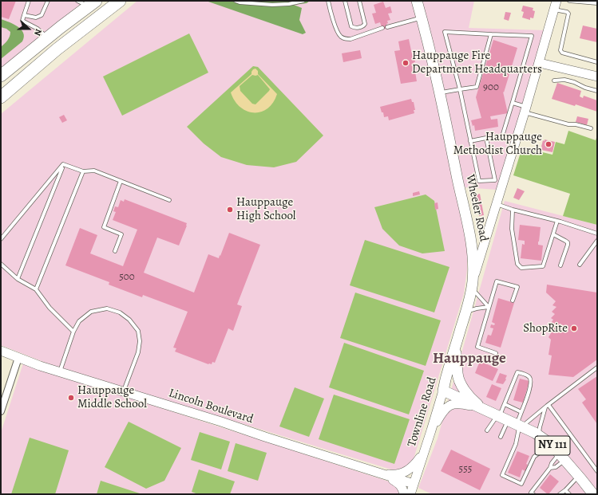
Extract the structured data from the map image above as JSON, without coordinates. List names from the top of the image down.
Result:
{
  "streets": {
    "main road": ["Wheeler Road", "Townline Road", "NY 111"],
    "street": ["Lincoln Boulevard"]
  },
  "crossings": [
    ["Wheeler Road", "Townline Road"],
    ["Lincoln Boulevard", "Townline Road"],
    ["Townline Road", "NY 111"]
  ],
  "districts": ["Hauppauge"],
  "places": [
    "Hauppauge Fire Department Headquarters",
    "Hauppauge Methodist Church",
    "Hauppauge High School",
    "ShopRite",
    "Hauppauge Middle School"
  ],
  "house_numbers": ["900", "500", "555"],
  "north": "right"
}
